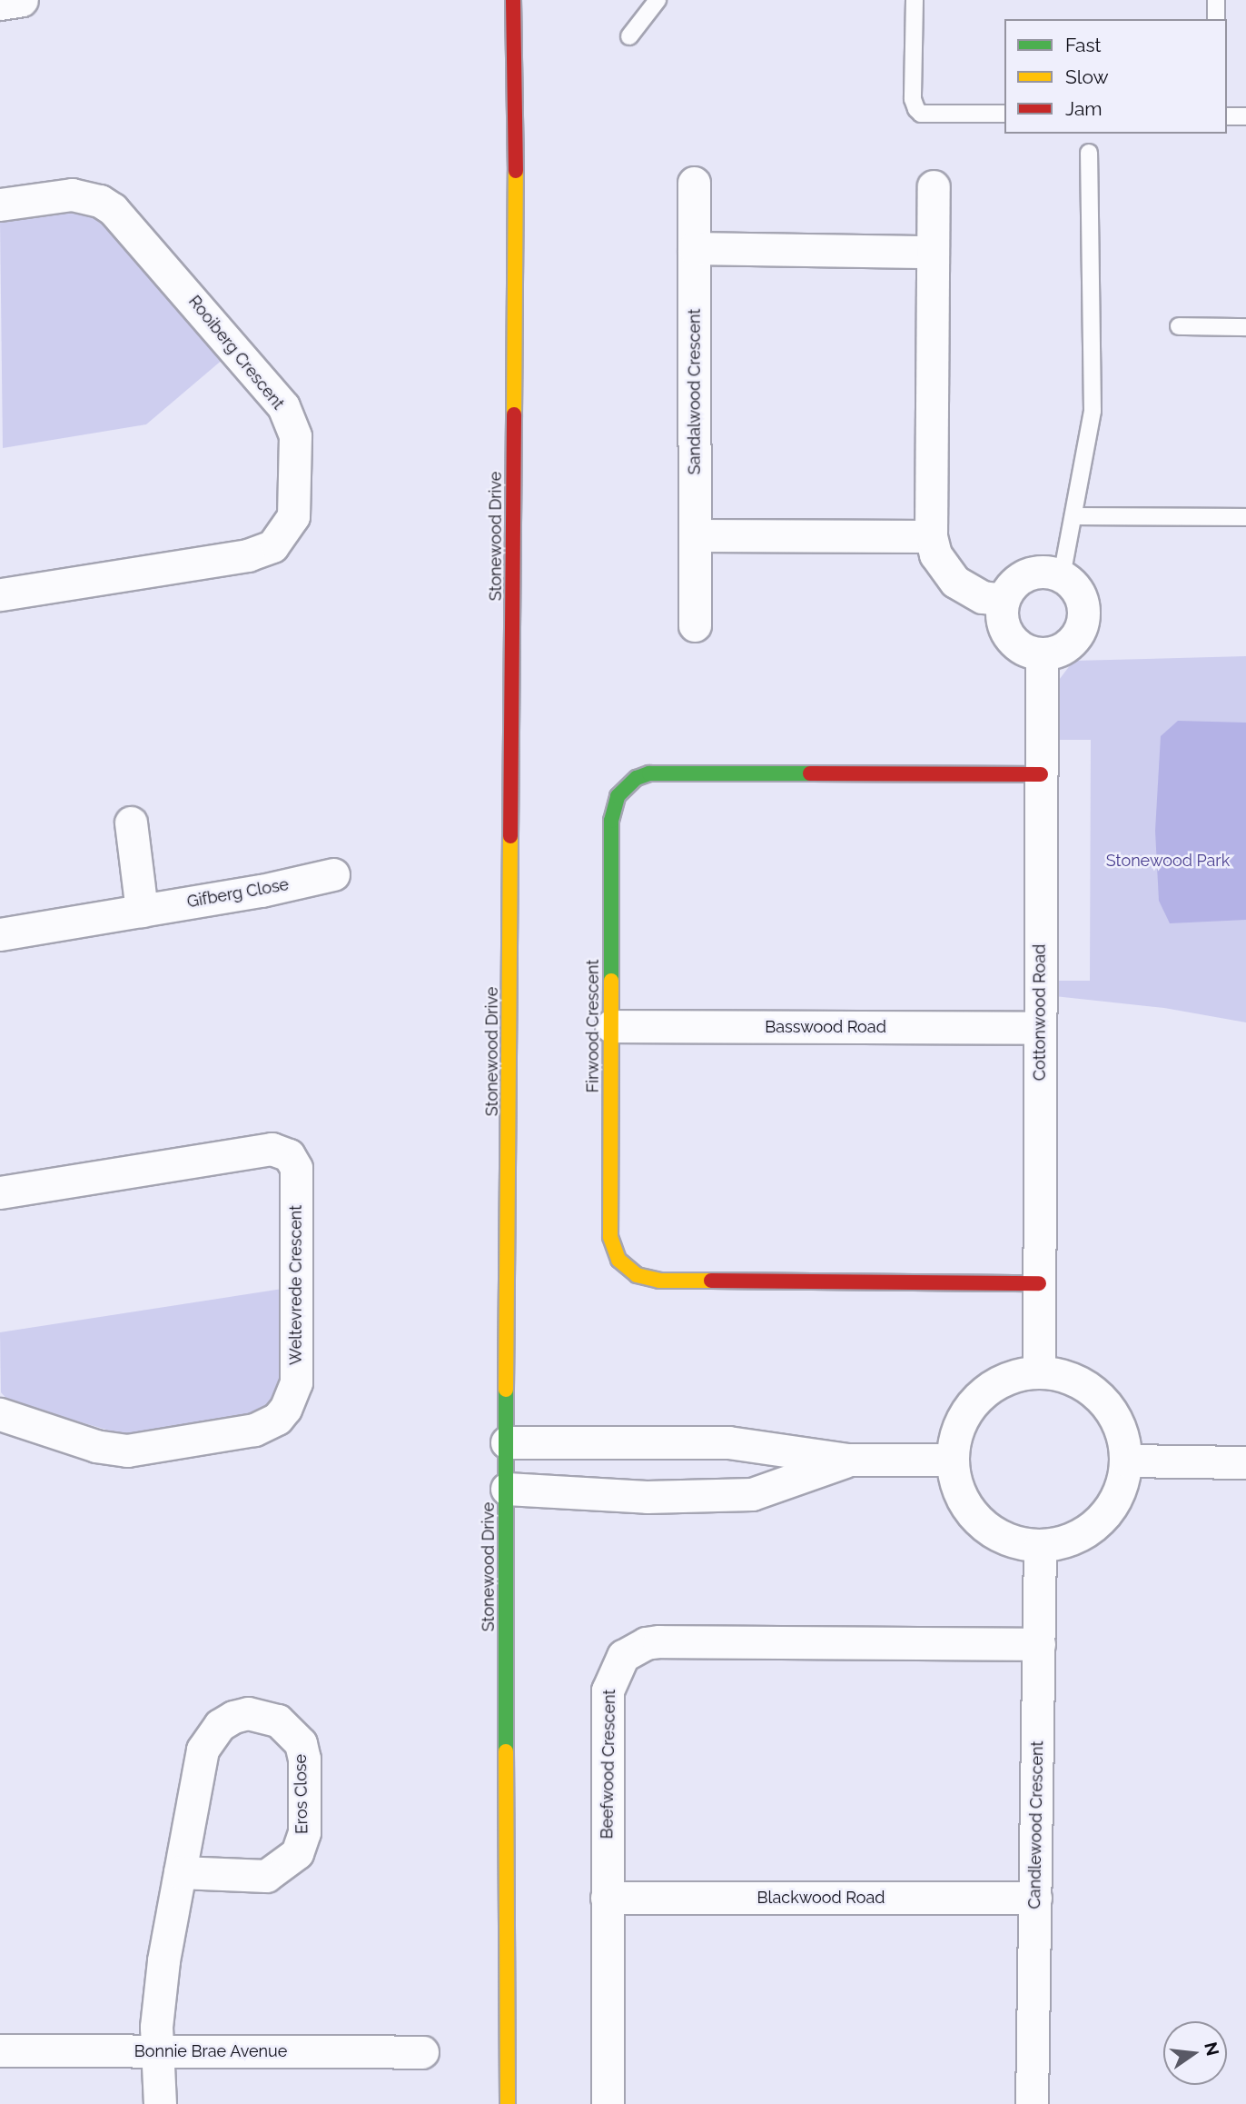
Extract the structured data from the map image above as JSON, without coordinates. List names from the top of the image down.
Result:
{
  "streets": {
    "street": [
      "Rooiberg Crescent",
      "Sandalwood Crescent",
      "Stonewood Drive",
      "Gifberg Close",
      "Cottonwood Road",
      "Firwood Crescent",
      "Basswood Road",
      "Weltevrede Crescent",
      "Beefwood Crescent",
      "Eros Close",
      "Candlewood Crescent",
      "Blackwood Road",
      "Bonnie Brae Avenue"
    ]
  },
  "crossings": [
    ["Cottonwood Road", "Firwood Crescent"],
    ["Cottonwood Road", "Basswood Road"],
    ["Cottonwood Road", "Candlewood Crescent"],
    ["Firwood Crescent", "Basswood Road"],
    ["Beefwood Crescent", "Candlewood Crescent"],
    ["Beefwood Crescent", "Blackwood Road"],
    ["Eros Close", "Bonnie Brae Avenue"],
    ["Candlewood Crescent", "Blackwood Road"]
  ],
  "parks": ["Stonewood Park"],
  "legend": ["Fast", "Slow", "Jam"],
  "north": "right"
}
